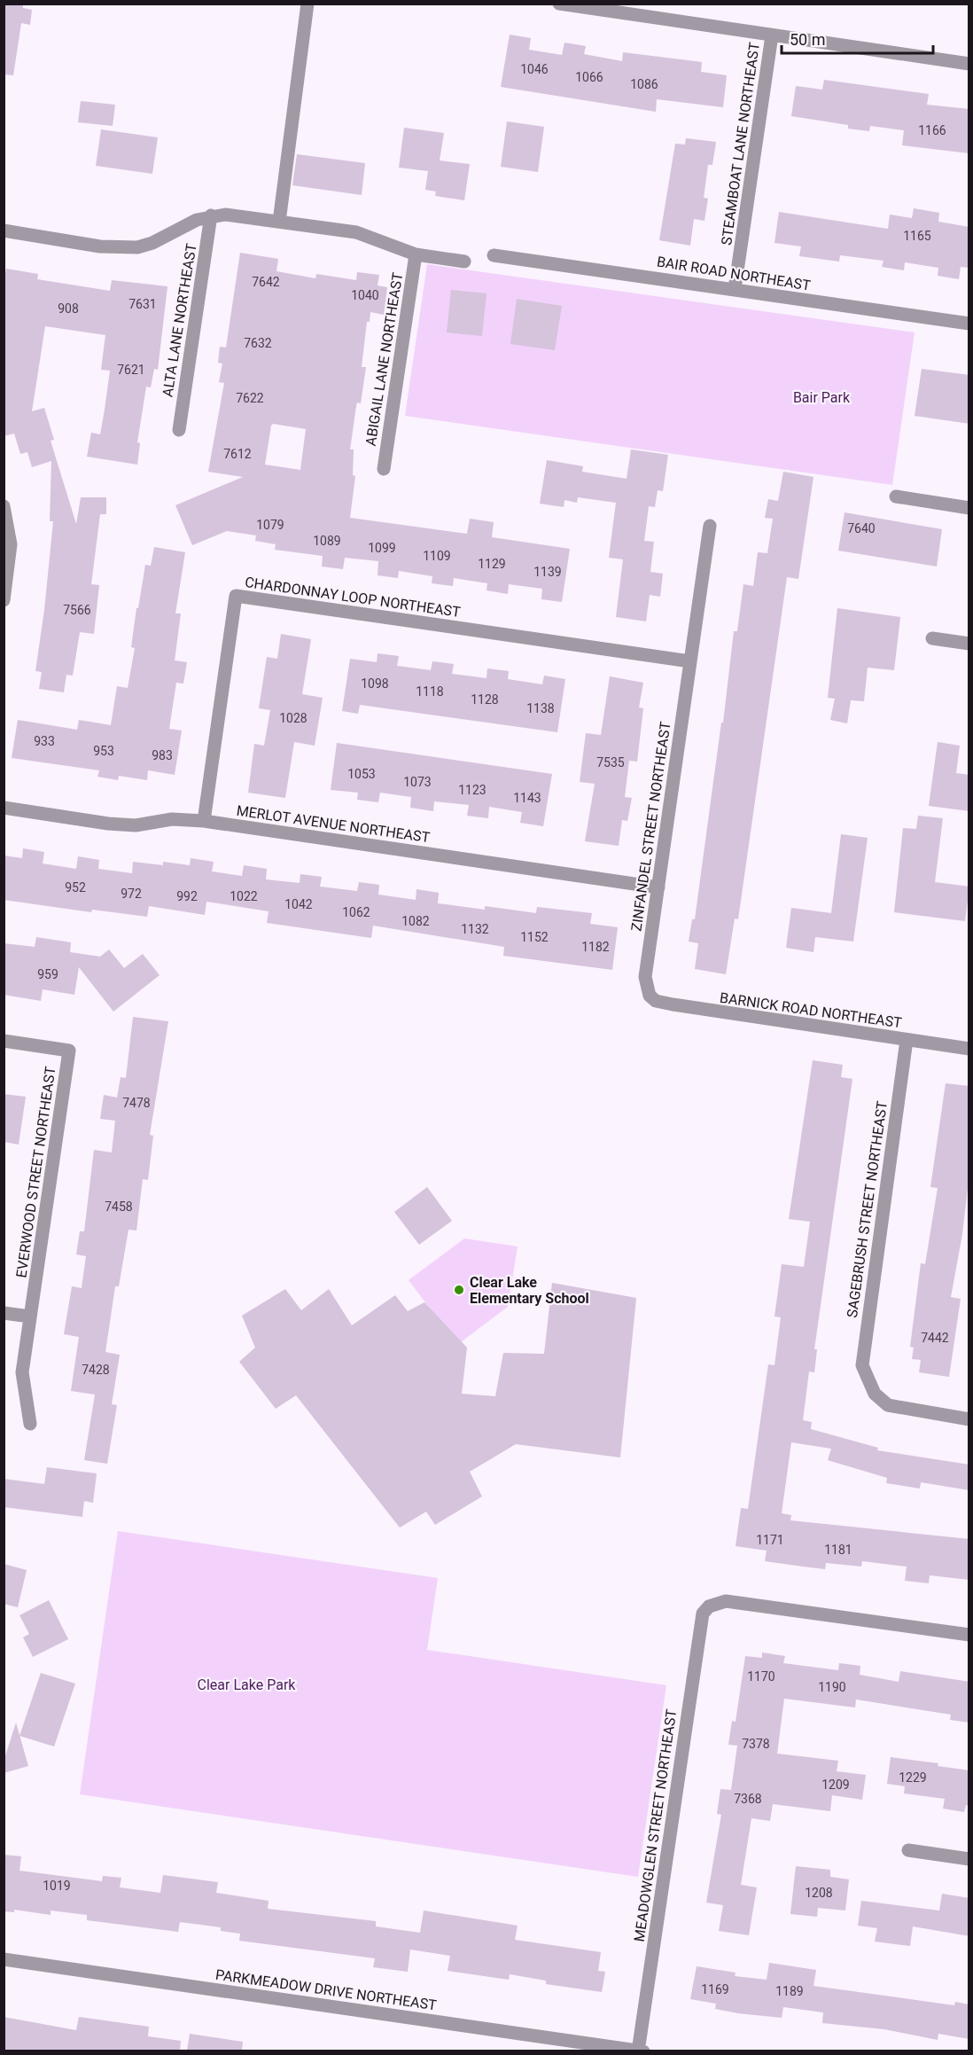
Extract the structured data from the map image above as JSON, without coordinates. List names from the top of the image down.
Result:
{
  "streets": {
    "street": [
      "STEAMBOAT LANE NORTHEAST",
      "BAIR ROAD NORTHEAST",
      "ALTA LANE NORTHEAST",
      "ABIGAIL LANE NORTHEAST",
      "CHARDONNAY LOOP NORTHEAST",
      "MERLOT AVENUE NORTHEAST",
      "ZINFANDEL STREET NORTHEAST",
      "BARNICK ROAD NORTHEAST",
      "EVERWOOD STREET NORTHEAST",
      "SAGEBRUSH STREET NORTHEAST",
      "MEADOWGLEN STREET NORTHEAST",
      "PARKMEADOW DRIVE NORTHEAST"
    ]
  },
  "crossings": [
    ["STEAMBOAT LANE NORTHEAST", "BAIR ROAD NORTHEAST"],
    ["CHARDONNAY LOOP NORTHEAST", "MERLOT AVENUE NORTHEAST"],
    ["CHARDONNAY LOOP NORTHEAST", "ZINFANDEL STREET NORTHEAST"],
    ["MERLOT AVENUE NORTHEAST", "ZINFANDEL STREET NORTHEAST"],
    ["ZINFANDEL STREET NORTHEAST", "BARNICK ROAD NORTHEAST"],
    ["BARNICK ROAD NORTHEAST", "SAGEBRUSH STREET NORTHEAST"],
    ["MEADOWGLEN STREET NORTHEAST", "PARKMEADOW DRIVE NORTHEAST"]
  ],
  "parks": ["Bair Park", "Clear Lake Park"],
  "places": ["Clear Lake Elementary School"],
  "house_numbers": [
    "1046",
    "1066",
    "1086",
    "1166",
    "1165",
    "7642",
    "1040",
    "7631",
    "908",
    "7632",
    "7621",
    "7622",
    "7612",
    "1079",
    "7640",
    "1089",
    "1099",
    "1109",
    "1129",
    "1139",
    "7566",
    "1098",
    "1118",
    "1128",
    "1138",
    "1028",
    "933",
    "953",
    "983",
    "7535",
    "1053",
    "1073",
    "1123",
    "1143",
    "952",
    "972",
    "992",
    "1022",
    "1042",
    "1062",
    "1082",
    "1132",
    "1152",
    "1182",
    "959",
    "7478",
    "7458",
    "7442",
    "7428",
    "1171",
    "1181",
    "1170",
    "1190",
    "7378",
    "1229",
    "1209",
    "7368",
    "1019",
    "1208",
    "1169",
    "1189"
  ],
  "scale_bar": "50 m"
}
